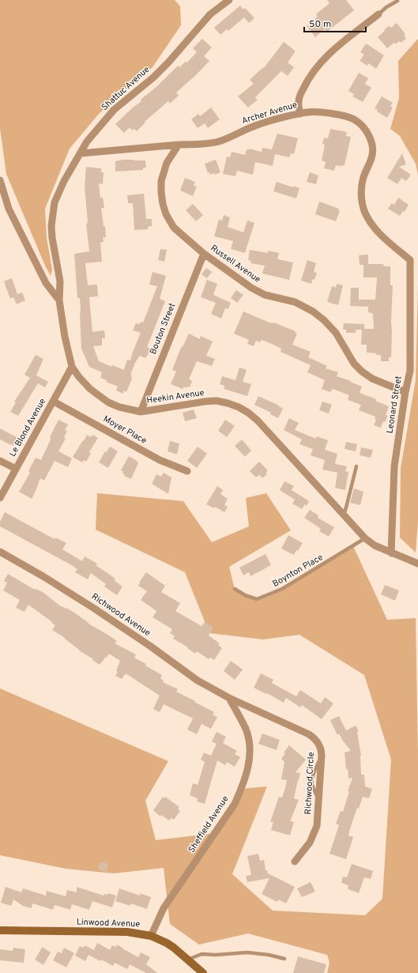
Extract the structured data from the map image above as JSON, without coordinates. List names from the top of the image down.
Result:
{
  "streets": {
    "main road": ["Linwood Avenue"],
    "street": [
      "Shattuc Avenue",
      "Archer Avenue",
      "Russell Avenue",
      "Bouton Street",
      "Heekin Avenue",
      "Leonard Street",
      "Le Blond Avenue",
      "Moyer Place",
      "Richwood Avenue",
      "Richwood Circle",
      "Sheffield Avenue"
    ],
    "lane": ["Boynton Place"]
  },
  "crossings": [
    ["Shattuc Avenue", "Archer Avenue"],
    ["Shattuc Avenue", "Heekin Avenue"],
    ["Archer Avenue", "Russell Avenue"],
    ["Archer Avenue", "Leonard Street"],
    ["Russell Avenue", "Bouton Street"],
    ["Russell Avenue", "Leonard Street"],
    ["Bouton Street", "Heekin Avenue"],
    ["Heekin Avenue", "Leonard Street"],
    ["Heekin Avenue", "Le Blond Avenue"],
    ["Heekin Avenue", "Boynton Place"],
    ["Le Blond Avenue", "Moyer Place"],
    ["Richwood Avenue", "Richwood Circle"],
    ["Richwood Avenue", "Sheffield Avenue"],
    ["Richwood Circle", "Sheffield Avenue"],
    ["Sheffield Avenue", "Linwood Avenue"]
  ],
  "scale_bar": "50 m"
}
